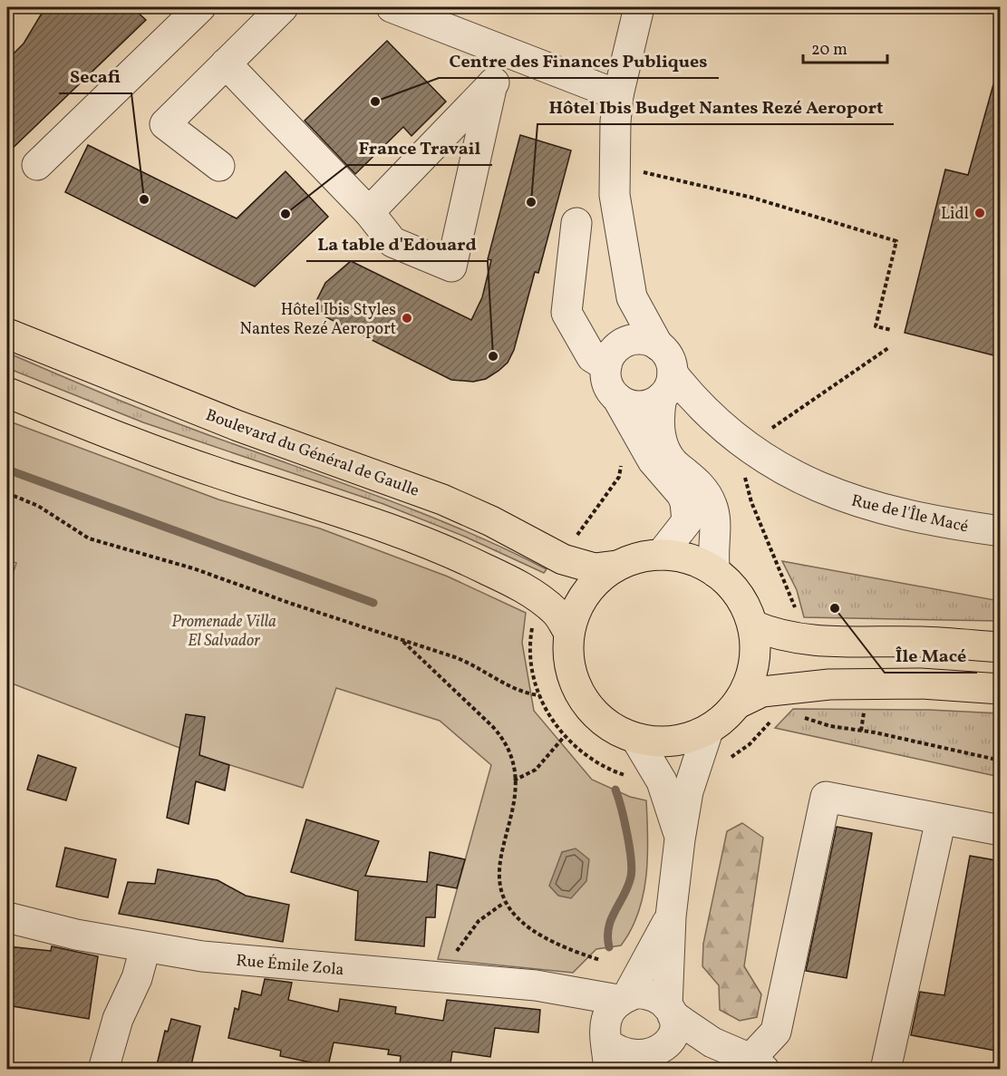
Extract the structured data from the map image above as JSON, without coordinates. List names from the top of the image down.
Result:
{
  "streets": {
    "main road": ["Boulevard du Général de Gaulle"],
    "street": ["Rue de l'Île Macé", "Rue Émile Zola"]
  },
  "parks": ["Promenade Villa El Salvador"],
  "places": [
    "Centre des Finances Publiques",
    "Secafi",
    "Hôtel Ibis Budget Nantes Rezé Aeroport",
    "Lidl",
    "France Travail",
    "Hôtel Ibis Styles Nantes Rezé Aeroport",
    "La table d'Edouard",
    "Île Macé"
  ],
  "scale_bar": "20 m"
}
